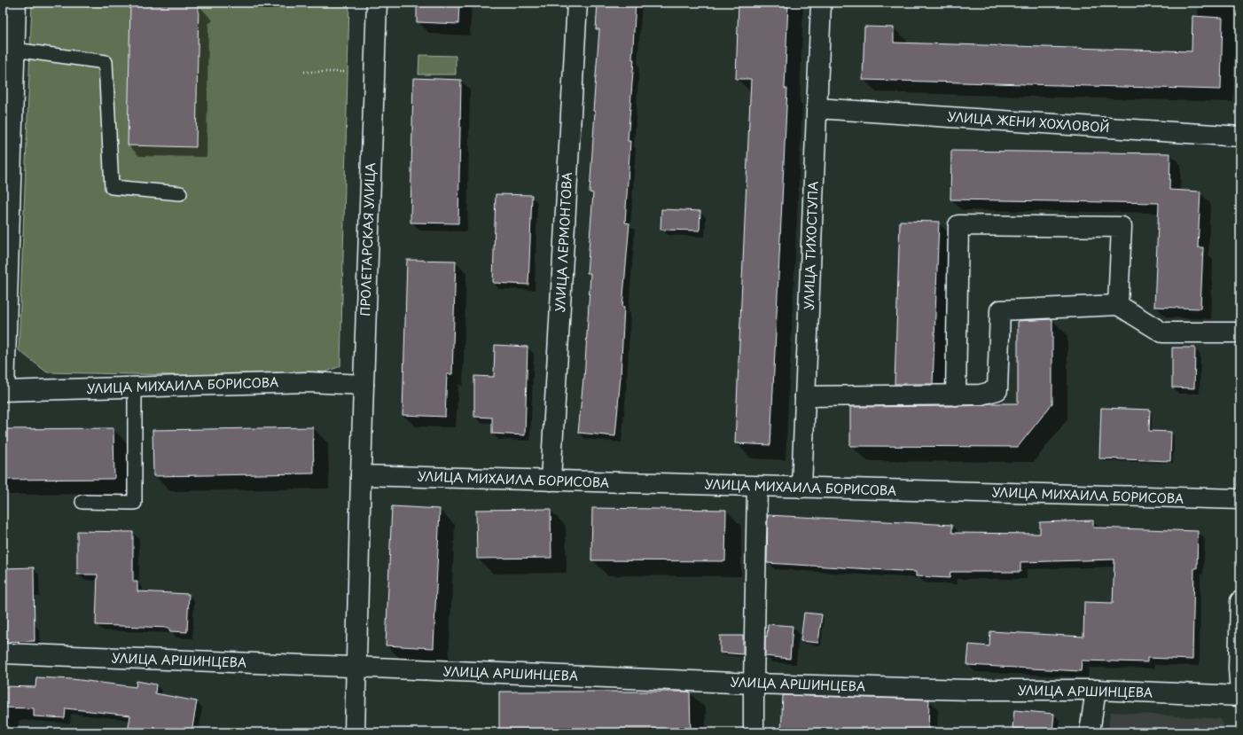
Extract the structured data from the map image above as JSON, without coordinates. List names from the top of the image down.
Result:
{
  "streets": {
    "street": [
      "УЛИЦА ЖЕНИ ХОХЛОВОЙ",
      "ПРОЛЕТАРСКАЯ УЛИЦА",
      "УЛИЦА ЛЕРМОНТОВА",
      "УЛИЦА ТИХОСТУПА",
      "УЛИЦА МИХАИЛА БОРИСОВА",
      "УЛИЦА АРШИНЦЕВА"
    ]
  },
  "crossings": [
    ["УЛИЦА ЖЕНИ ХОХЛОВОЙ", "УЛИЦА ТИХОСТУПА"],
    ["ПРОЛЕТАРСКАЯ УЛИЦА", "УЛИЦА МИХАИЛА БОРИСОВА"],
    ["УЛИЦА ЛЕРМОНТОВА", "УЛИЦА МИХАИЛА БОРИСОВА"],
    ["УЛИЦА ТИХОСТУПА", "УЛИЦА МИХАИЛА БОРИСОВА"]
  ]
}
